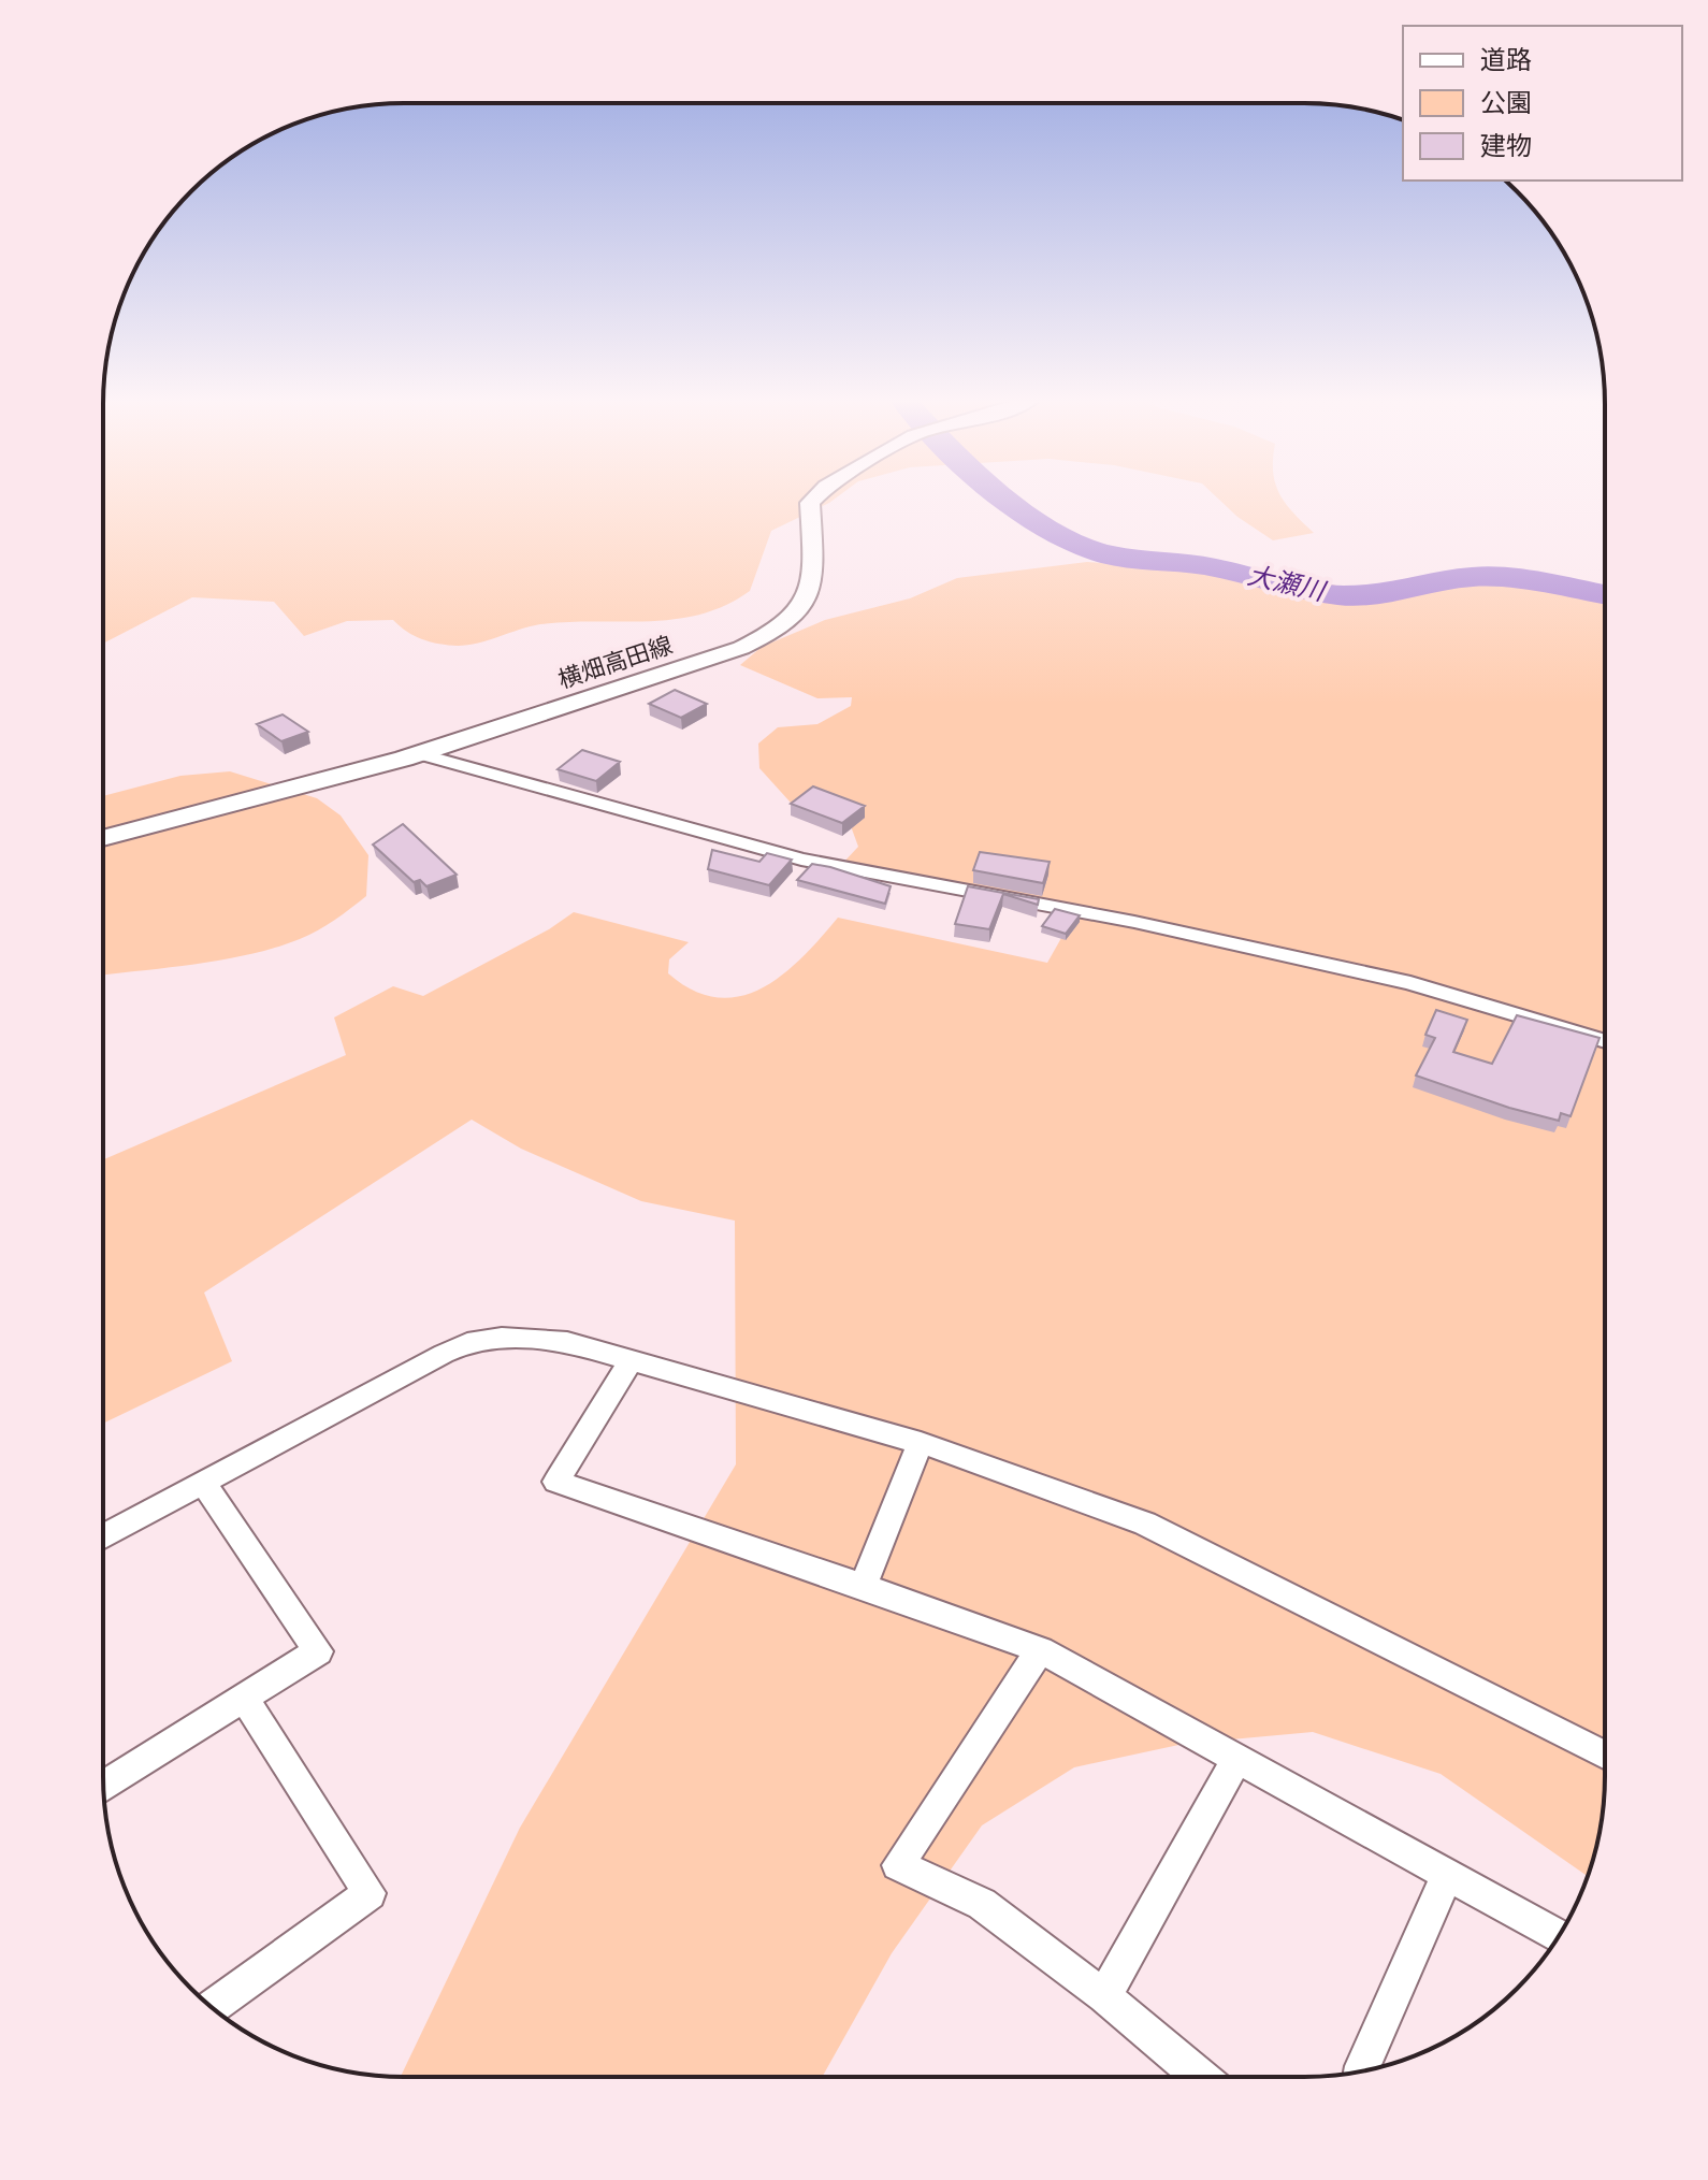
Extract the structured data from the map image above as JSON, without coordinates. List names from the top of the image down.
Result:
{
  "streets": {
    "main road": ["横畑高田線"]
  },
  "water": ["大瀬川"],
  "legend": ["道路", "公園", "建物"]
}
